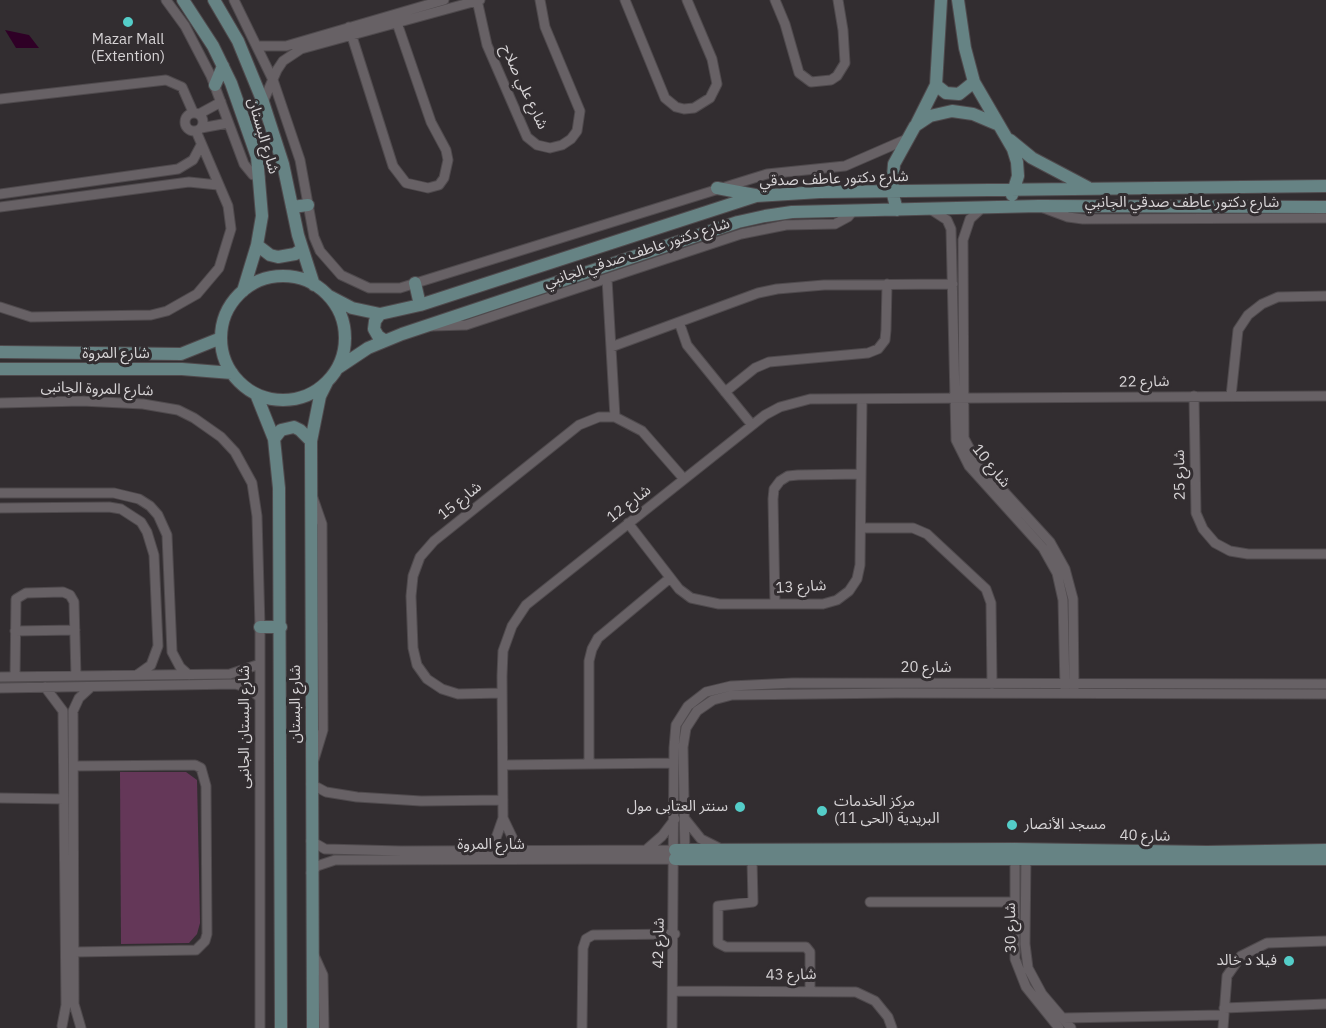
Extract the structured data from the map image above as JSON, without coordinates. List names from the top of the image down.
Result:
{
  "streets": {
    "street": [
      "شارع علي صلاح",
      "شارع البستان",
      "شارع دكتور عاطف صدقي",
      "شارع دكتور عاطف صدقي الجانبي",
      "شارع المروة",
      "شارع 22",
      "شارع المروة الجانبى",
      "شارع 10",
      "شارع 25",
      "شارع 15",
      "شارع 12",
      "شارع 13",
      "شارع 20",
      "شارع البستان الجانبى",
      "شارع 40",
      "شارع 30",
      "شارع 42",
      "شارع 43"
    ]
  },
  "crossings": [
    ["شارع البستان", "شارع دكتور عاطف صدقي"],
    ["شارع البستان", "شارع المروة"],
    ["شارع دكتور عاطف صدقي", "شارع المروة"],
    ["شارع المروة", "شارع 12"],
    ["شارع المروة", "شارع 20"],
    ["شارع المروة", "شارع 40"],
    ["شارع المروة", "شارع 42"],
    ["شارع 22", "شارع 10"],
    ["شارع 22", "شارع 25"],
    ["شارع 22", "شارع 12"],
    ["شارع المروة الجانبى", "شارع البستان الجانبى"],
    ["شارع 10", "شارع 12"],
    ["شارع 10", "شارع 20"],
    ["شارع 15", "شارع 12"],
    ["شارع 12", "شارع 13"],
    ["شارع 20", "شارع 40"],
    ["شارع 20", "شارع 42"],
    ["شارع 40", "شارع 30"],
    ["شارع 40", "شارع 42"],
    ["شارع 42", "شارع 43"]
  ],
  "places": [
    "Mazar Mall (Extention)",
    "سنتر العتابى مول",
    "مركز الخدمات البريدية (الحى 11)",
    "مسجد الأنصار",
    "فيلا د خالد"
  ]
}
